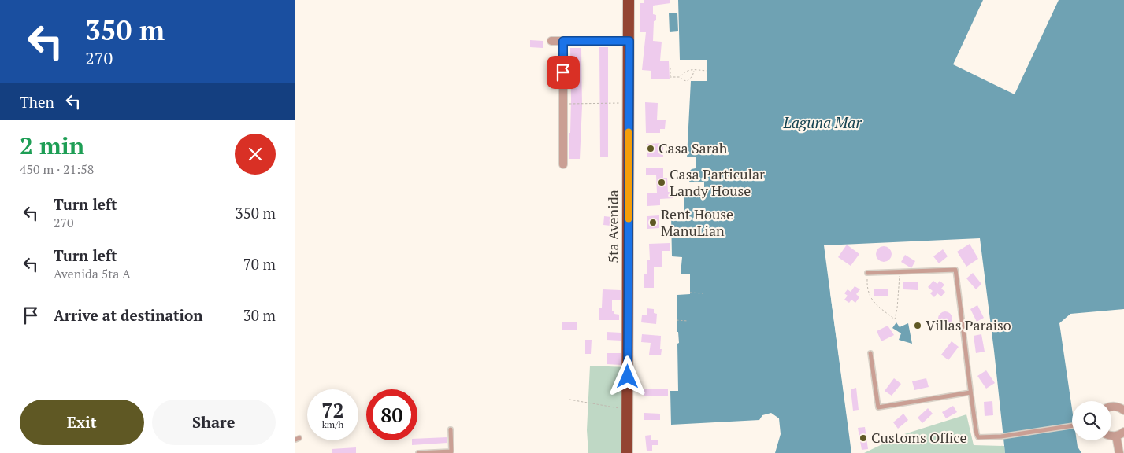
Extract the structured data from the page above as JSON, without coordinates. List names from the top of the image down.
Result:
{
  "streets": {
    "highway": ["5ta Avenida"]
  },
  "water": ["Laguna Mar"],
  "places": [
    "Casa Sarah",
    "Casa Particular Landy House",
    "Rent House ManuLian",
    "Villas Paraiso",
    "Customs Office"
  ],
  "page": {
    "turn": ["350 m", "270"],
    "then": "Then",
    "heading": ["2 min", "450 m · 21:58"],
    "list": [
      {
        "name": "Turn left",
        "note": "270",
        "value": "350 m"
      },
      {
        "name": "Turn left",
        "note": "Avenida 5ta A",
        "value": "70 m"
      },
      {
        "name": "Arrive at destination",
        "value": "30 m"
      }
    ],
    "speed": "72 km/h",
    "limit": "80",
    "buttons": ["Exit", "Share"]
  }
}
